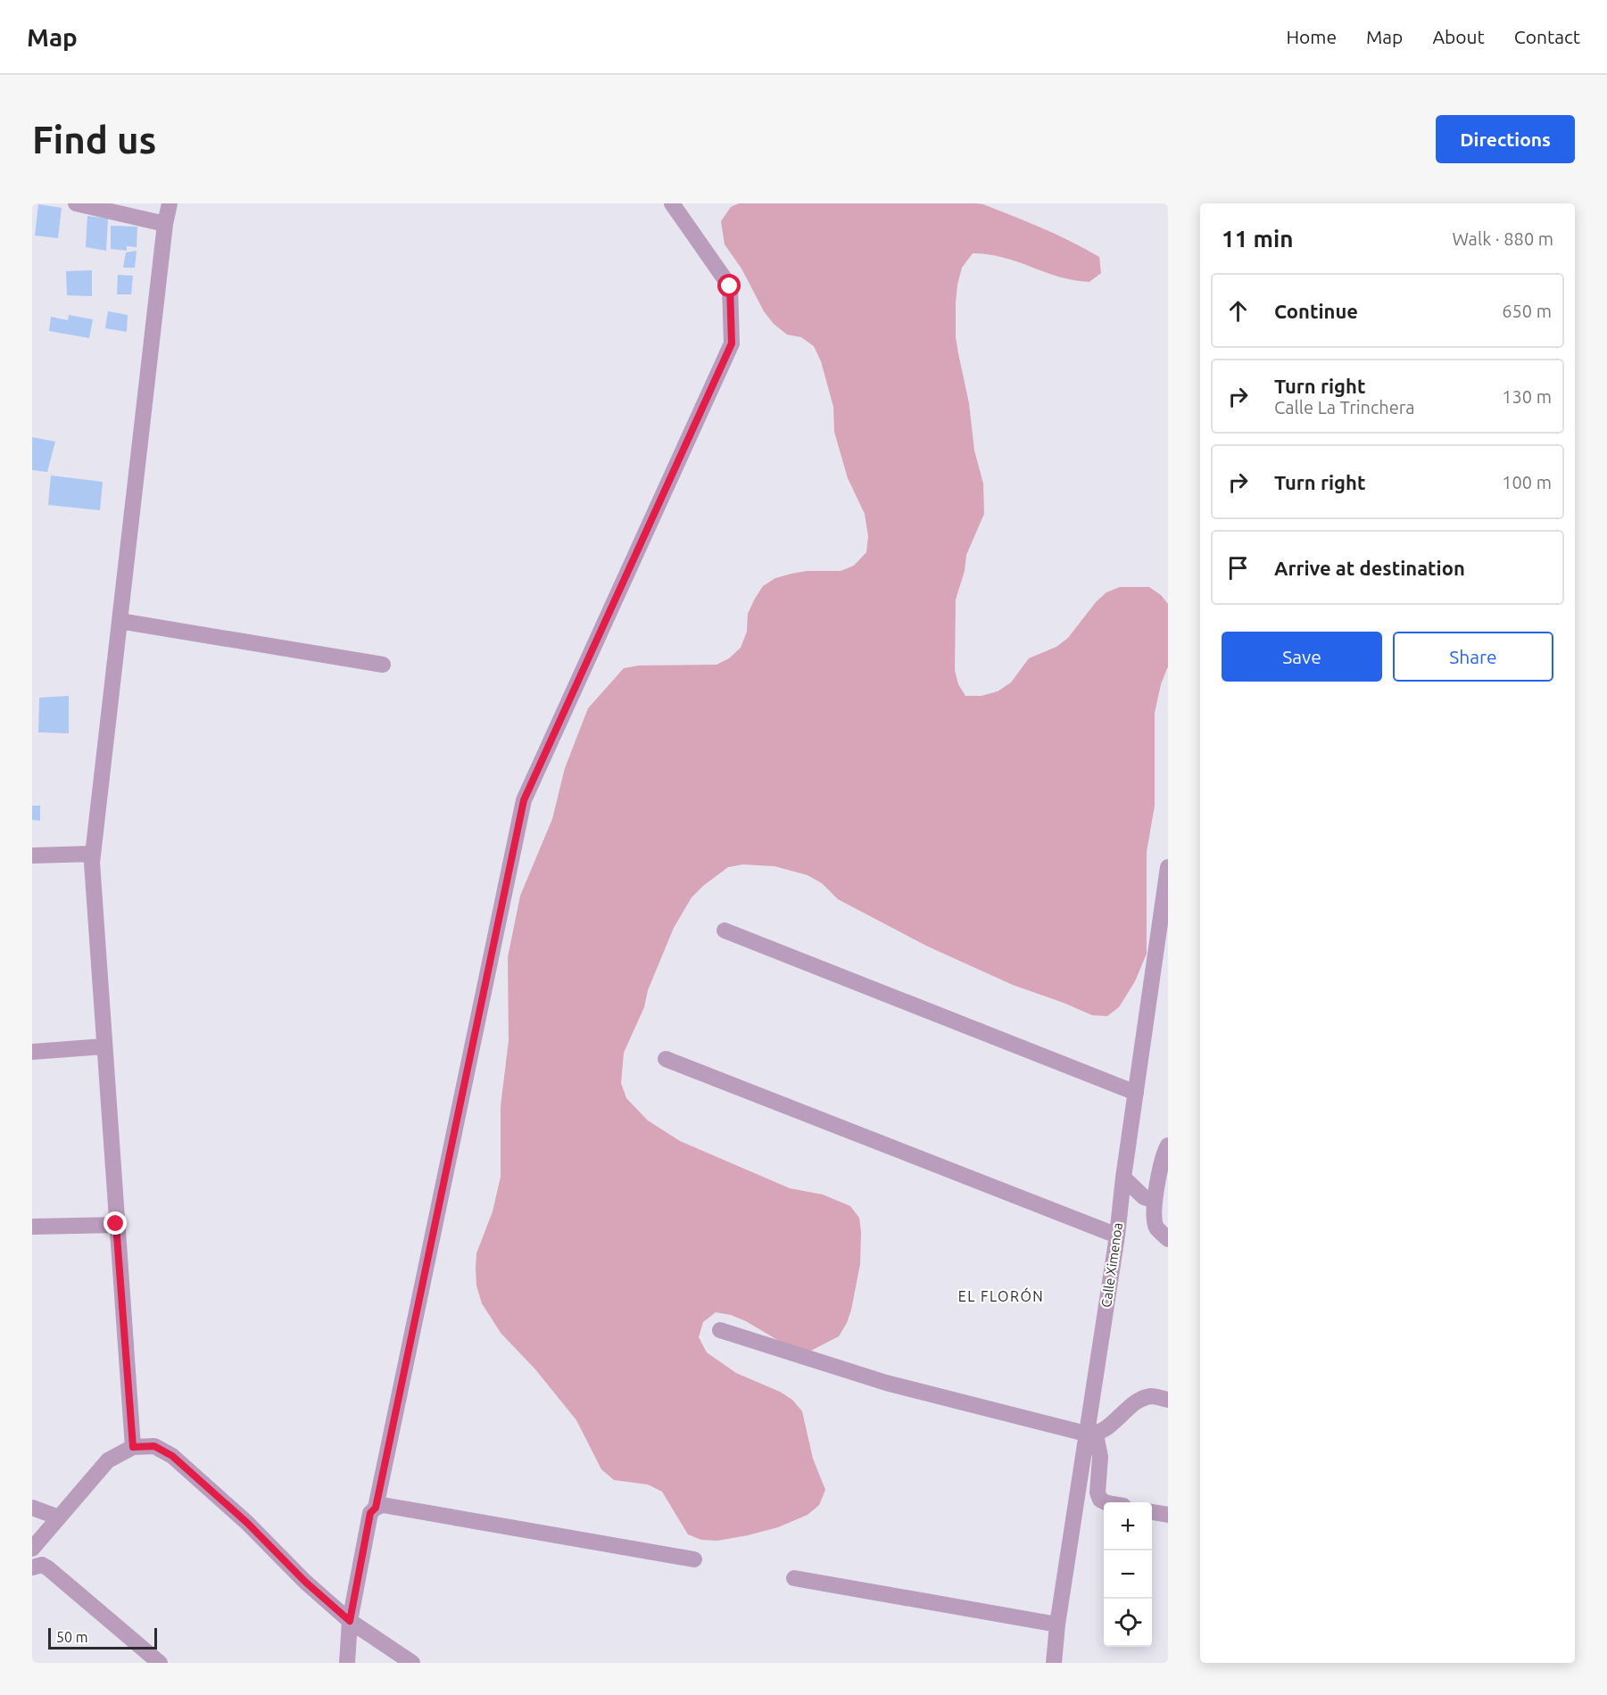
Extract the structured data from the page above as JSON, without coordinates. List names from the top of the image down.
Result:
{
  "streets": {
    "street": ["Calle Ximenoa"]
  },
  "districts": ["EL FLORÓN"],
  "scale_bar": "50 m",
  "page": {
    "header": "Map",
    "nav": [
      "Home",
      "Map",
      "About",
      "Contact"
    ],
    "buttons": [
      "Directions",
      ["Save", "Share"]
    ],
    "title": "Find us",
    "heading": ["11 min", "Walk · 880 m"],
    "list": [
      ["Continue", "650 m"],
      ["Turn right", "Calle La Trinchera", "130 m"],
      ["Turn right", "100 m"],
      "Arrive at destination"
    ],
    "map_buttons": ["+", "−"],
    "scale": "50 m"
  }
}
